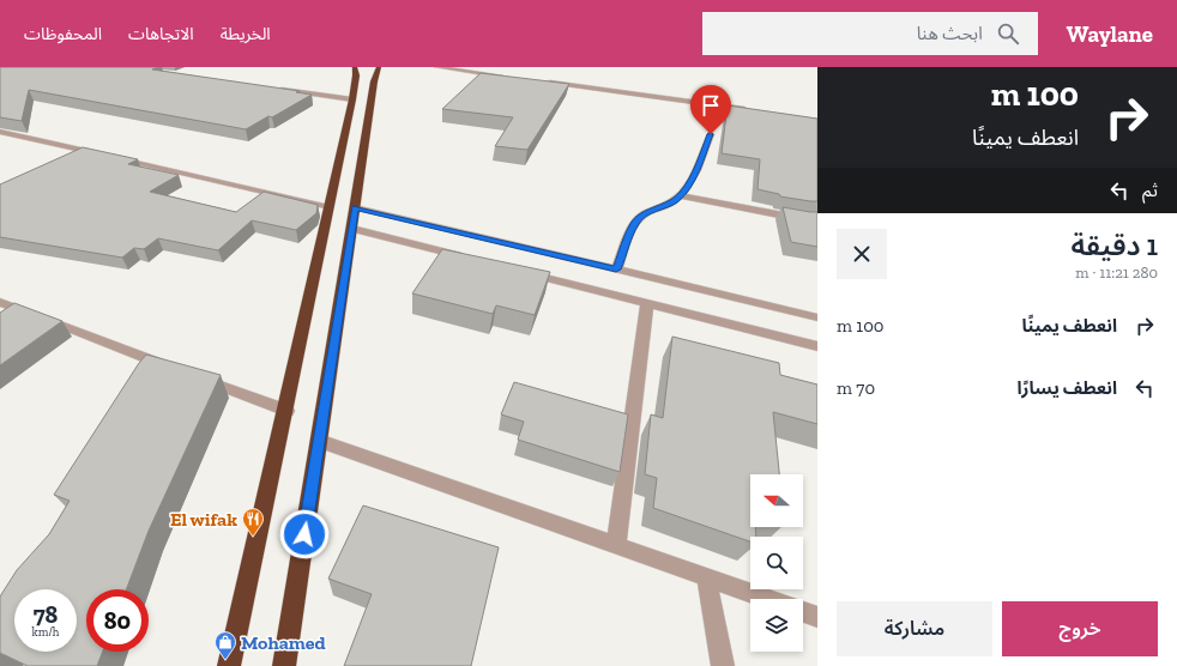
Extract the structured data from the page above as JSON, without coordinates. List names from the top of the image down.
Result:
{
  "places": {
    "restaurant": ["El wifak"],
    "shop": ["Mohamed"]
  },
  "north": "left",
  "page": {
    "header": "Waylane",
    "search": "ابحث هنا",
    "nav": ["الخريطة", "الاتجاهات", "المحفوظات"],
    "turn": ["100 m", "انعطف يمينًا"],
    "then": "ثم",
    "heading": ["1 دقيقة", "280 m · 11:21"],
    "list": [
      {
        "name": "انعطف يمينًا",
        "value": "100 m"
      },
      {
        "name": "انعطف يسارًا",
        "value": "70 m"
      }
    ],
    "speed": "78 km/h",
    "limit": "80",
    "buttons": ["خروج", "مشاركة"]
  }
}
